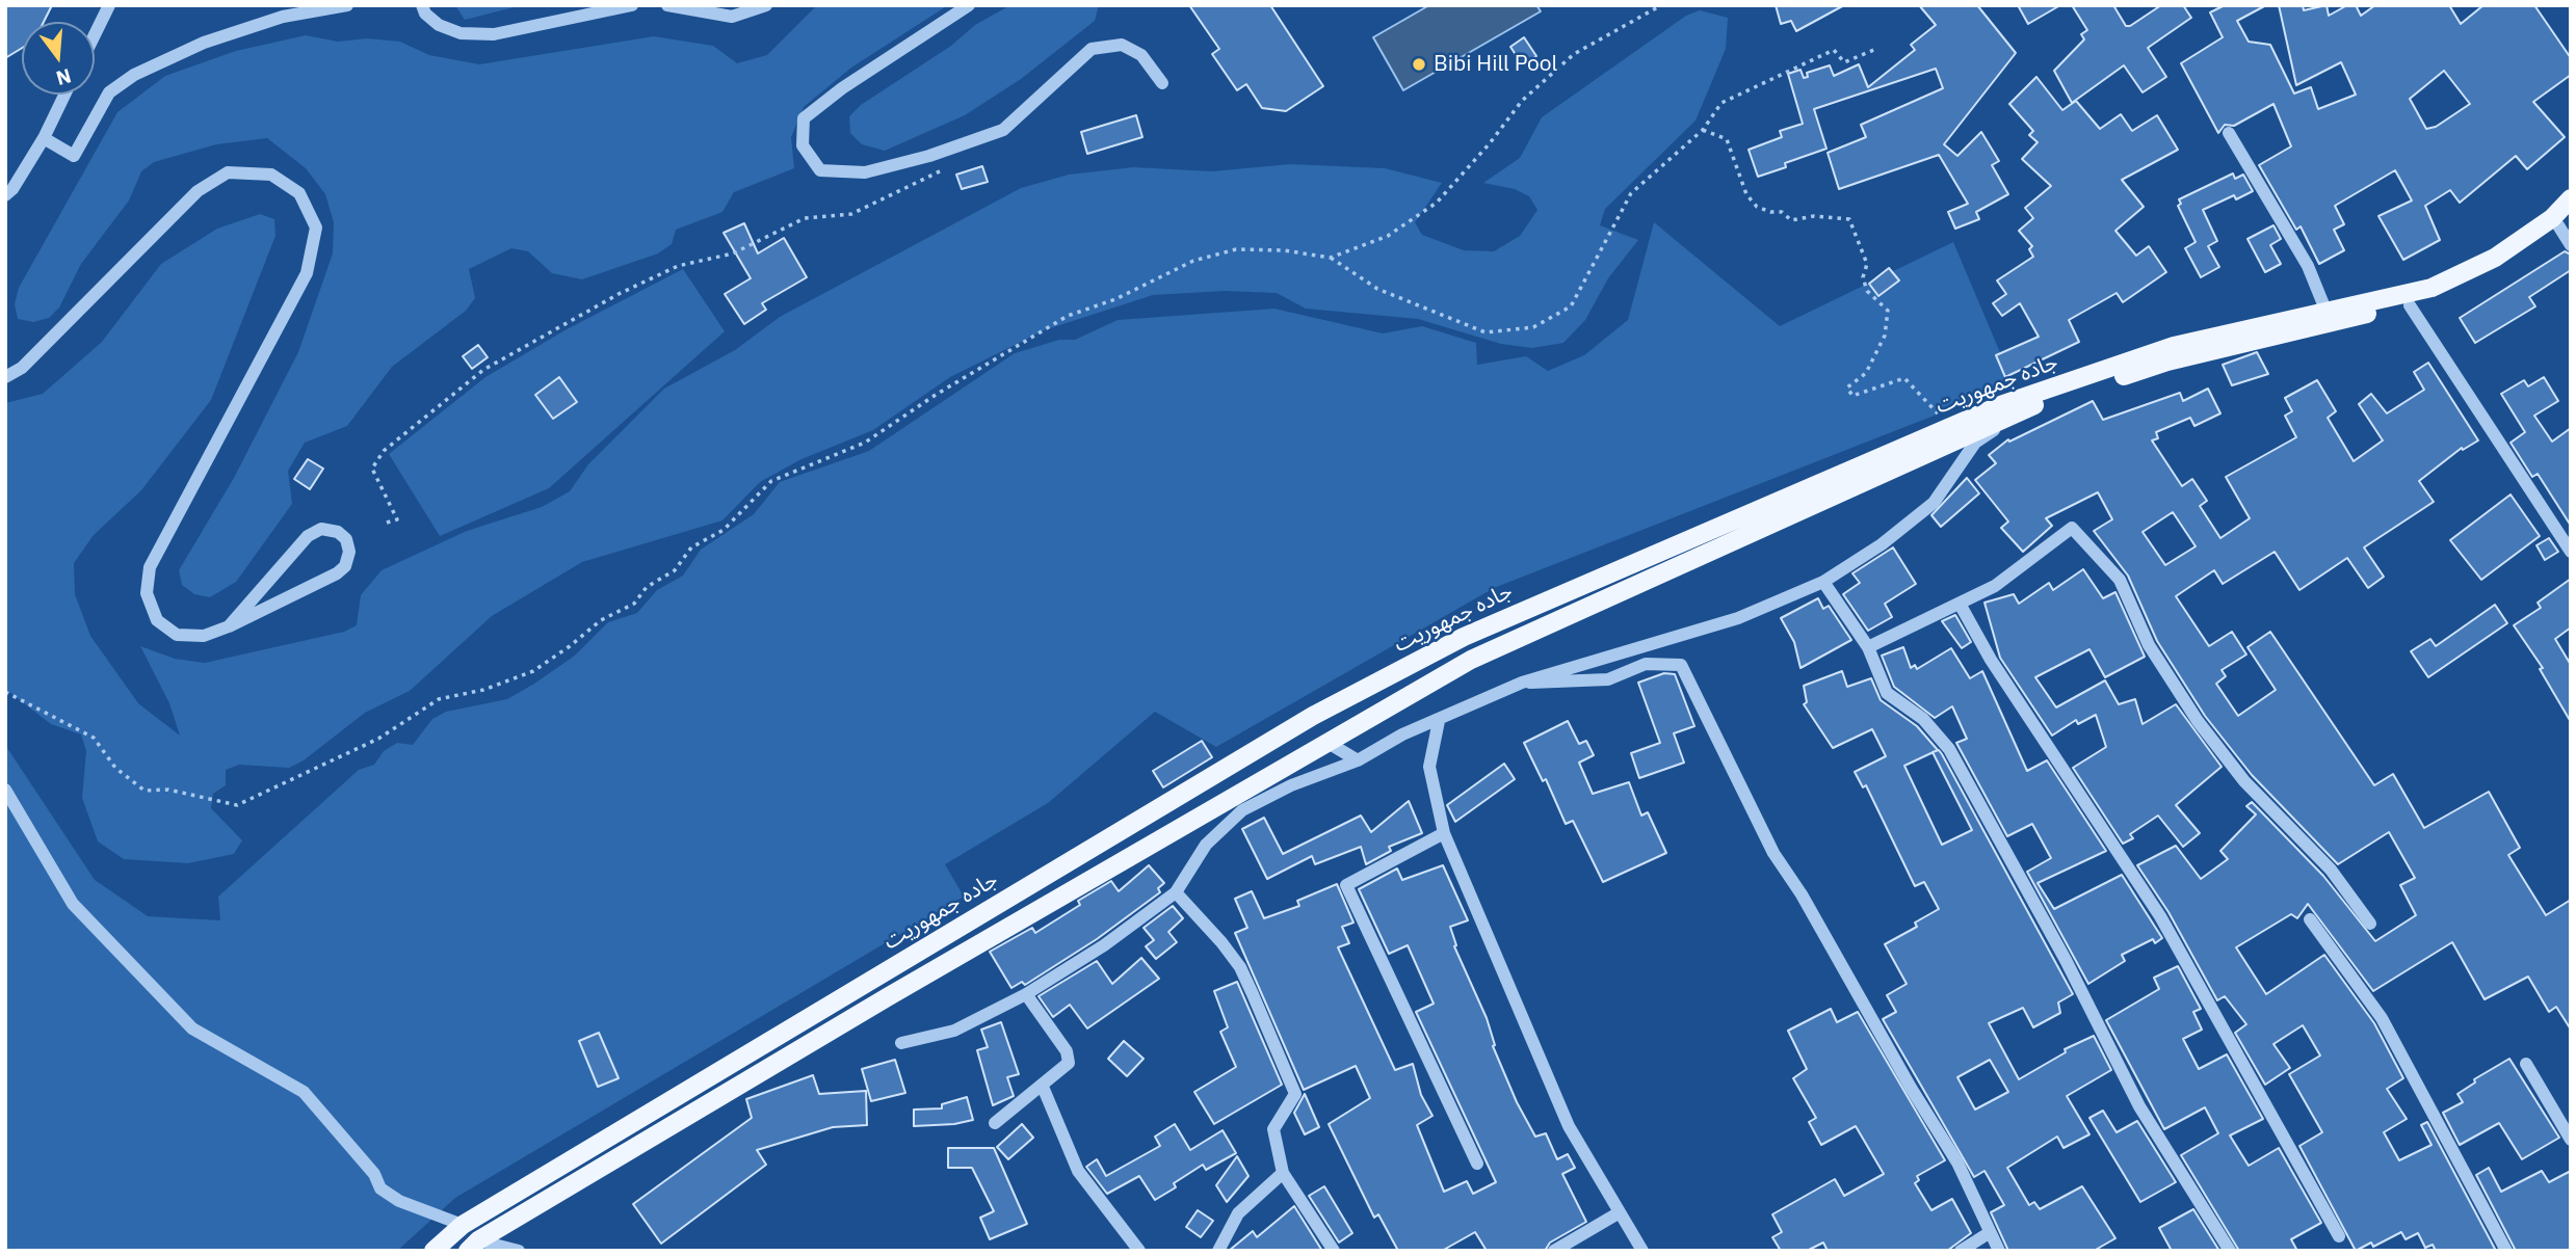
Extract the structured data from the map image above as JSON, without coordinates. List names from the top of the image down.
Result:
{
  "streets": {
    "main road": ["جاده جمهوریت"]
  },
  "places": ["Bibi Hill Pool"],
  "north": "bottom"
}
